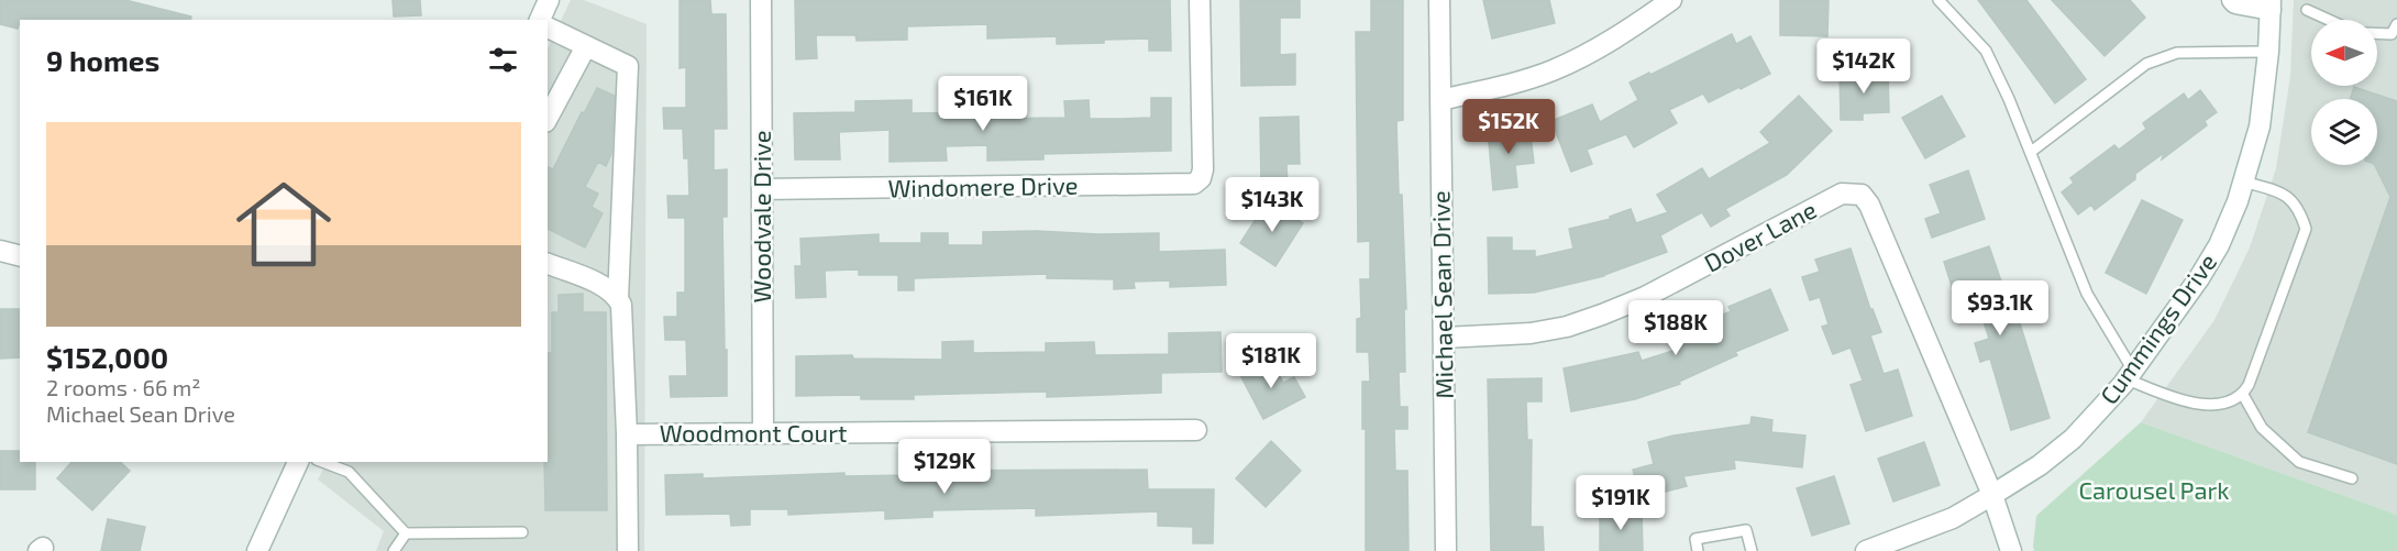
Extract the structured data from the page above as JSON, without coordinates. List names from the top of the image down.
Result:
{
  "streets": {
    "street": [
      "Windomere Drive",
      "Woodvale Drive",
      "Dover Lane",
      "Michael Sean Drive",
      "Cummings Drive",
      "Woodmont Court"
    ]
  },
  "crossings": [
    ["Windomere Drive", "Woodvale Drive"],
    ["Woodvale Drive", "Woodmont Court"],
    ["Dover Lane", "Michael Sean Drive"],
    ["Dover Lane", "Cummings Drive"]
  ],
  "parks": ["Carousel Park"],
  "north": "left",
  "page": {
    "heading": "9 homes",
    "price": [
      "$142K",
      "$161K",
      "$152K",
      "$143K",
      "$93.1K",
      "$188K",
      "$181K",
      "$129K",
      "$191K"
    ],
    "list": [
      {
        "name": "$152,000",
        "note": "2 rooms · 66 m² · Michael Sean Drive"
      }
    ]
  }
}
